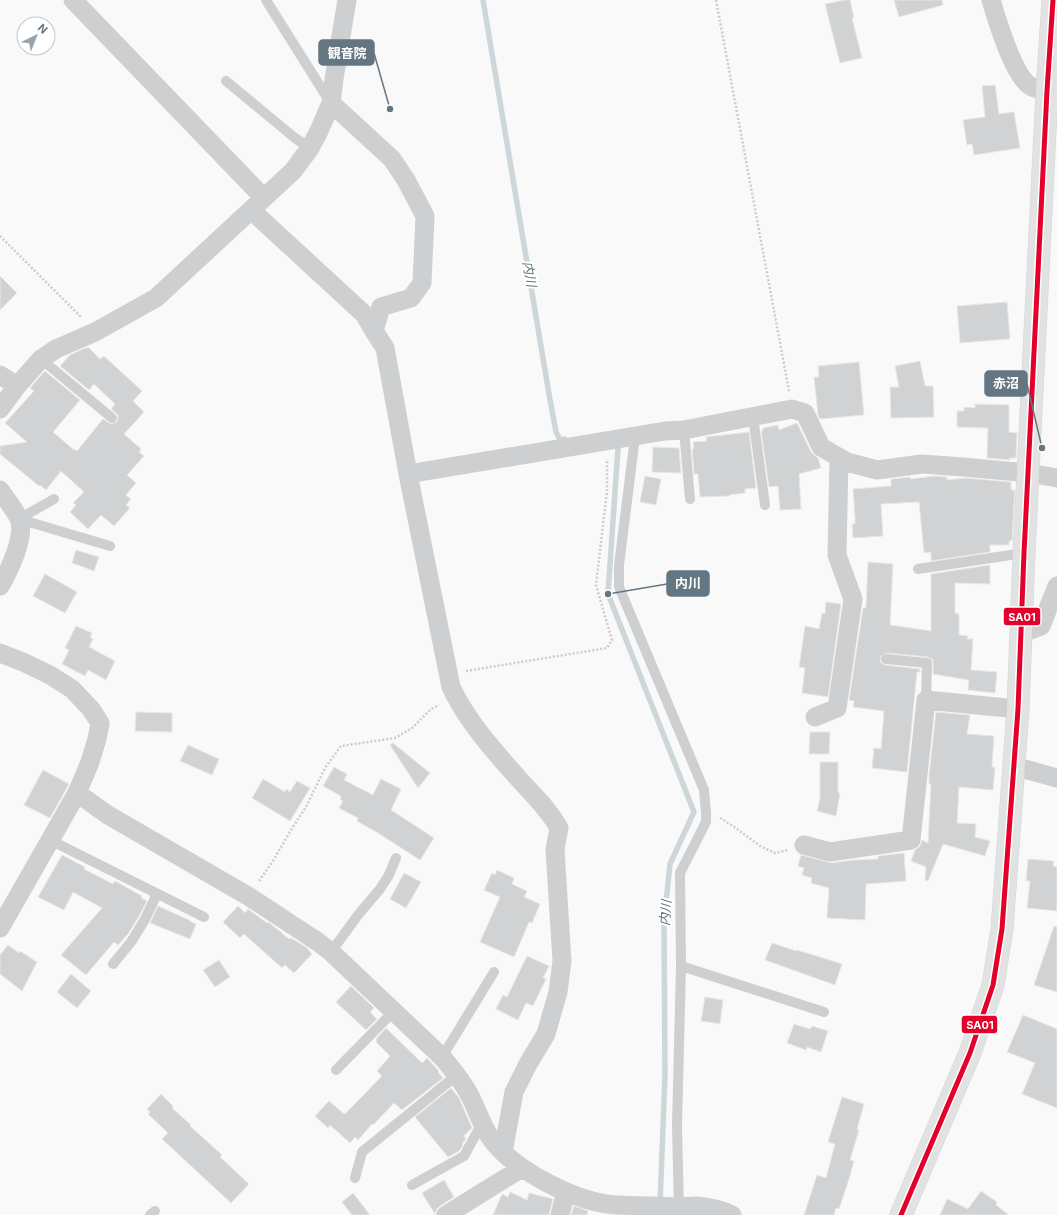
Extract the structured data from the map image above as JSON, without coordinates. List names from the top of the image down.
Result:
{
  "water": ["内川"],
  "places": ["観音院", "赤沼", "内川"],
  "lines": ["transit line SA01"],
  "north": "top right"
}
